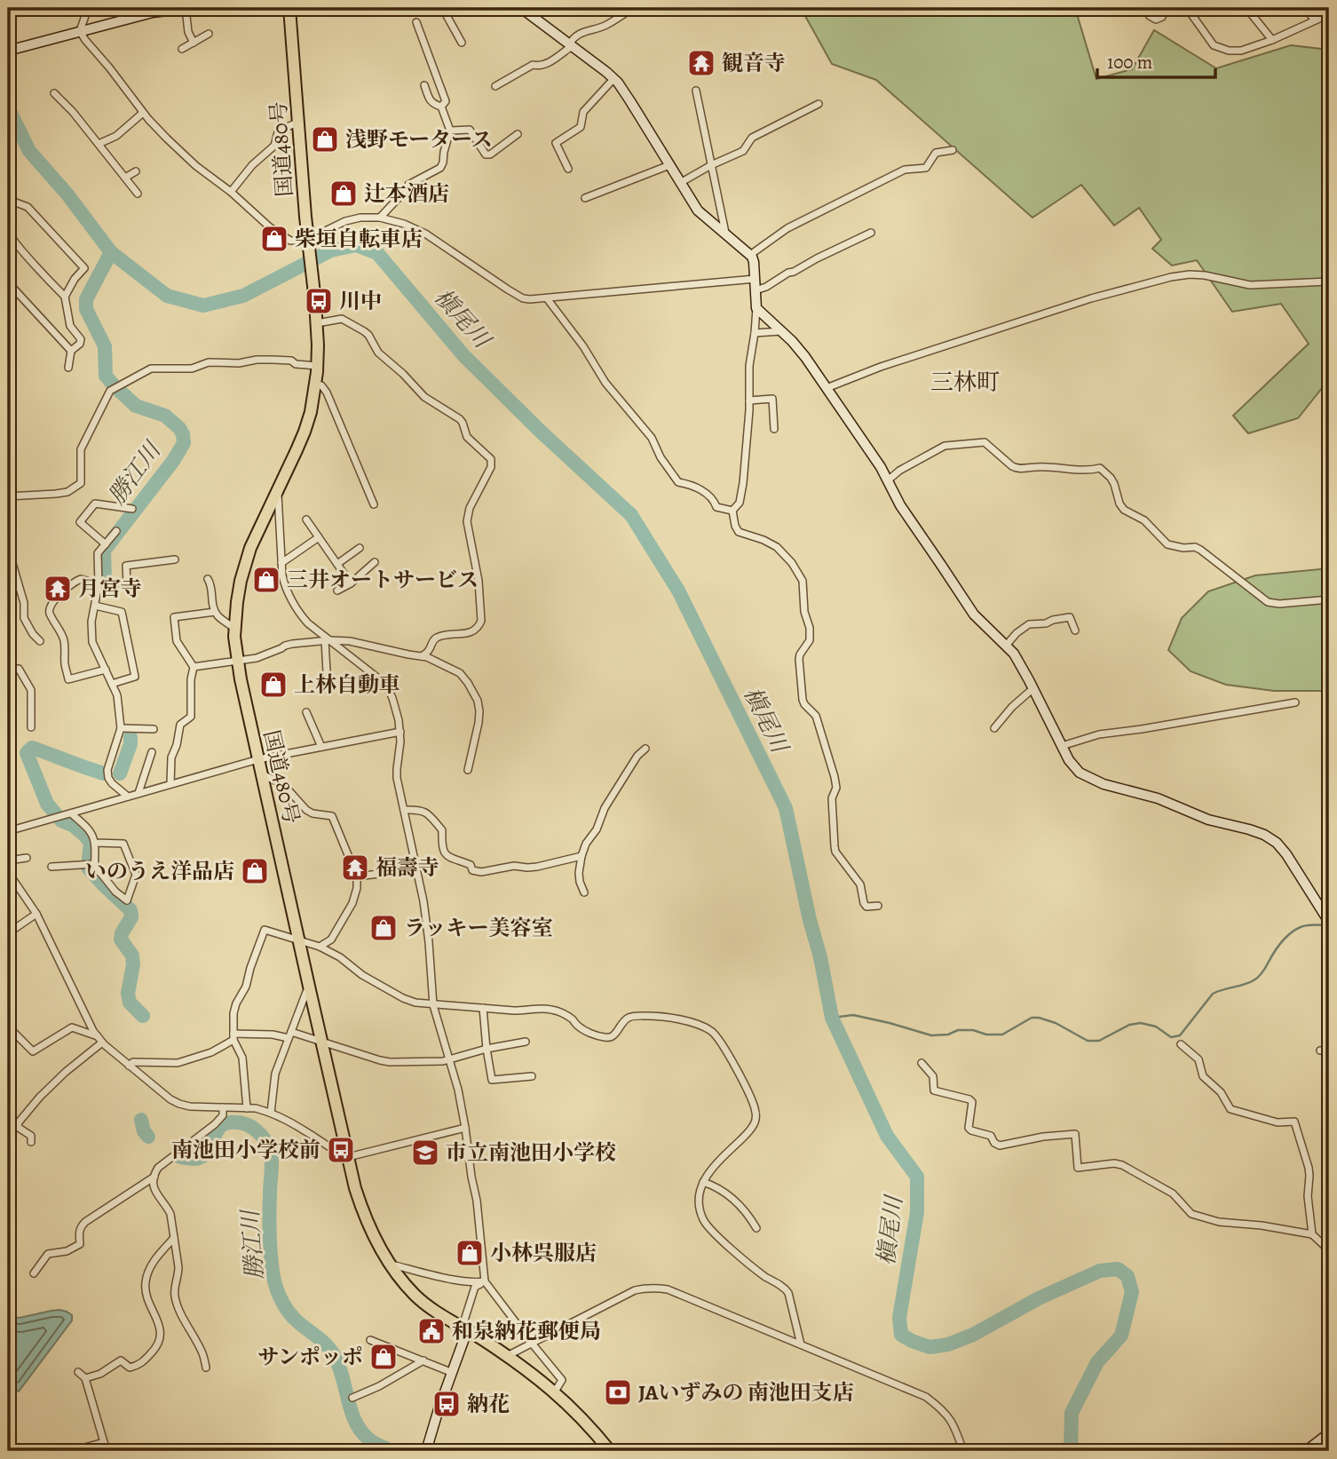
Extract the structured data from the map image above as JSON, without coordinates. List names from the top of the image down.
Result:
{
  "streets": {
    "highway": ["国道480号"]
  },
  "districts": ["三林町"],
  "water": ["槇尾川", "勝江川"],
  "places": {
    "temple": ["観音寺", "月宮寺", "福壽寺"],
    "shop": [
      "浅野モータース",
      "辻本酒店",
      "柴垣自転車店",
      "三井オートサービス",
      "上林自動車",
      "いのうえ洋品店",
      "ラッキー美容室",
      "小林呉服店",
      "サンポッポ"
    ],
    "bus stop": ["川中", "南池田小学校前", "納花"],
    "school or university": ["市立南池田小学校"],
    "public building": ["和泉納花郵便局"],
    "bank": ["JAいずみの 南池田支店"]
  },
  "scale_bar": "100 m"
}
